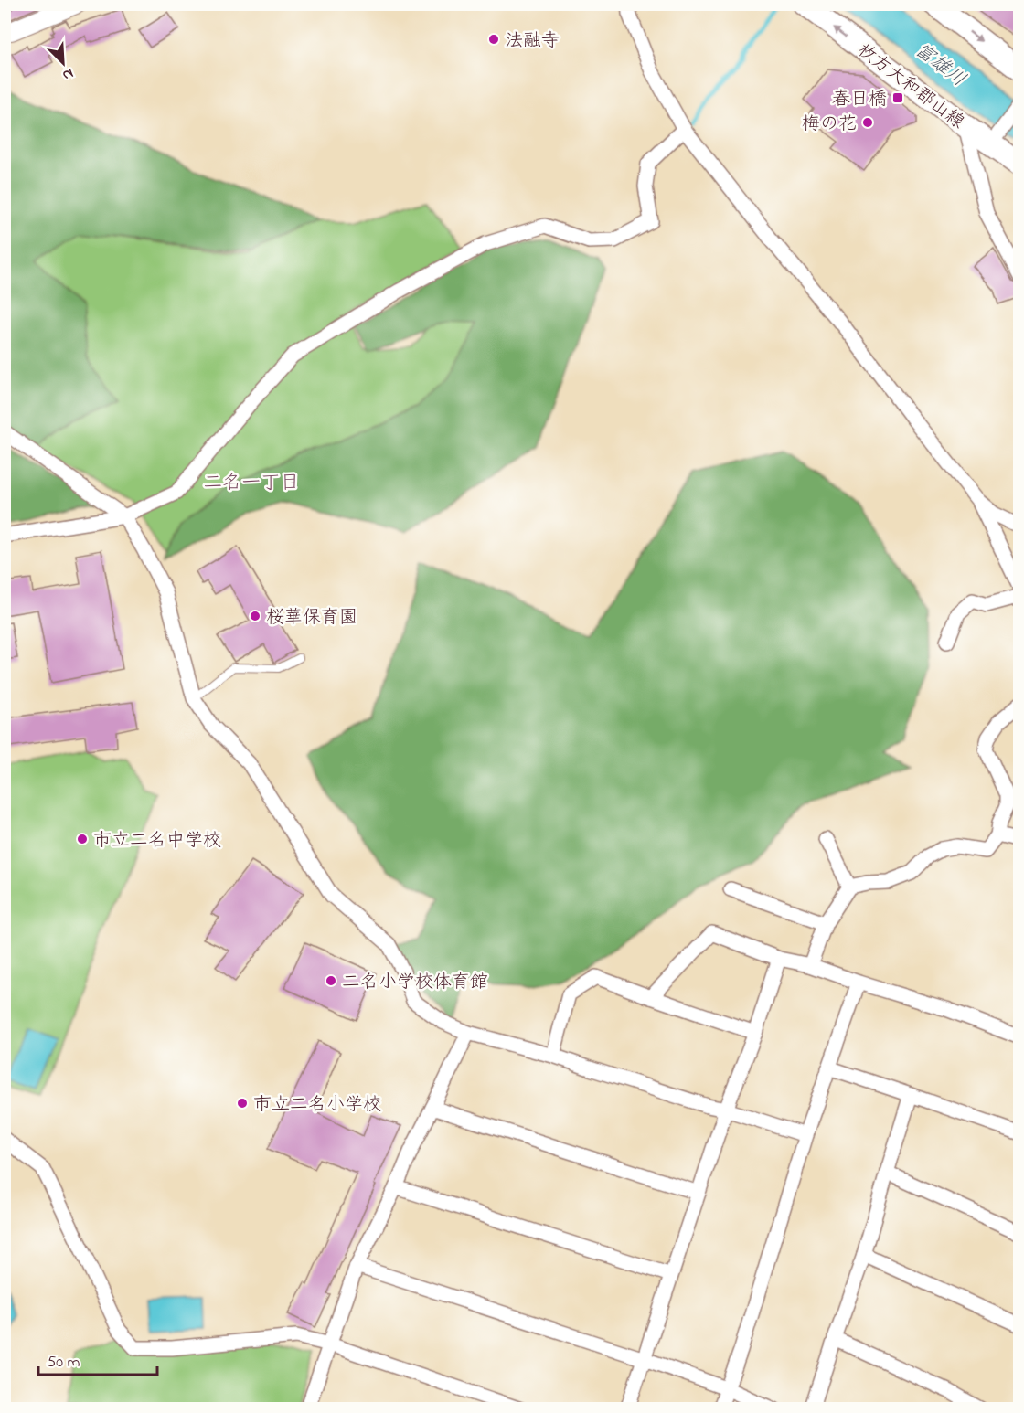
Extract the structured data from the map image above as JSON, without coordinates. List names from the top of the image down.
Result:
{
  "streets": {
    "main road": ["枚方大和郡山線"]
  },
  "districts": ["二名一丁目"],
  "water": ["富雄川"],
  "places": {
    "other": [
      "法融寺",
      "梅の花",
      "桜華保育園",
      "市立二名中学校",
      "二名小学校体育館",
      "市立二名小学校"
    ],
    "transit": ["春日橋"]
  },
  "scale_bar": "50 m",
  "north": "bottom right"
}
